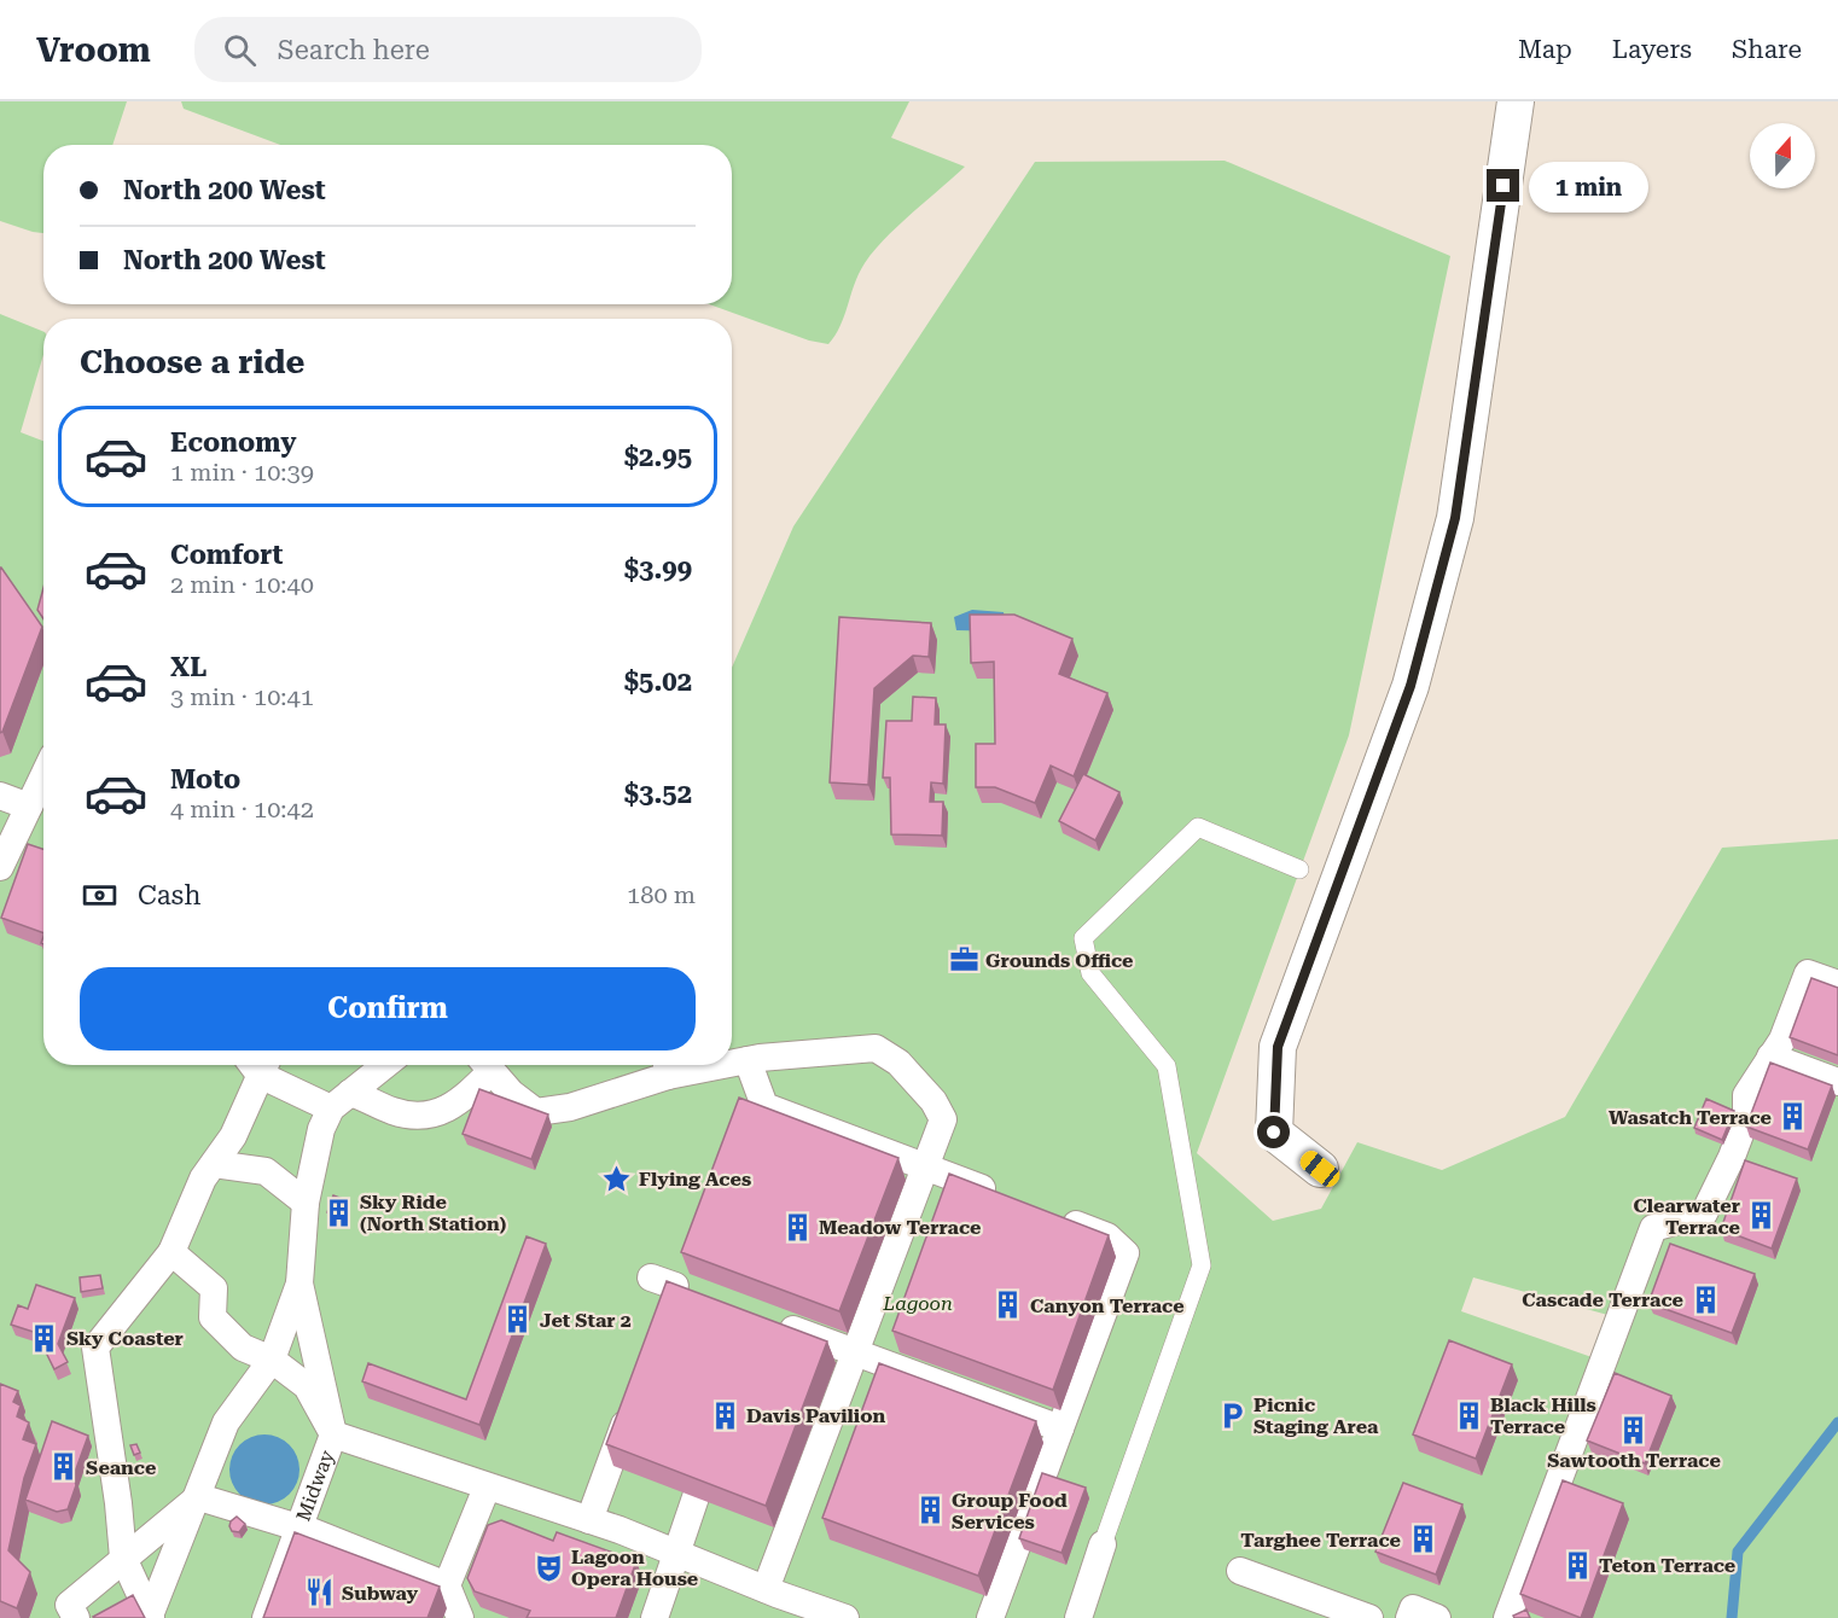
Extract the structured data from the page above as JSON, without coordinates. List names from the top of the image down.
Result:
{
  "streets": {
    "street": ["Midway"]
  },
  "parks": ["Lagoon"],
  "places": {
    "office": ["Grounds Office"],
    "building": [
      "Wasatch Terrace",
      "Sky Ride (North Station)",
      "Clearwater Terrace",
      "Meadow Terrace",
      "Cascade Terrace",
      "Canyon Terrace",
      "Jet Star 2",
      "Sky Coaster",
      "Davis Pavilion",
      "Black Hills Terrace",
      "Sawtooth Terrace",
      "Seance",
      "Group Food Services",
      "Targhee Terrace",
      "Teton Terrace"
    ],
    "place": ["Flying Aces"],
    "parking": ["Picnic Staging Area"],
    "theatre": ["Lagoon Opera House"],
    "restaurant": ["Subway"]
  },
  "north": "top",
  "page": {
    "header": "Vroom",
    "search": "Search here",
    "nav": ["Map", "Layers", "Share"],
    "banner": ["North 200 West", "North 200 West"],
    "bubble": "1 min",
    "heading": "Choose a ride",
    "list": [
      {
        "name": "Economy",
        "note": "1 min · 10:39",
        "value": "$2.95"
      },
      {
        "name": "Comfort",
        "note": "2 min · 10:40",
        "value": "$3.99"
      },
      {
        "name": "XL",
        "note": "3 min · 10:41",
        "value": "$5.02"
      },
      {
        "name": "Moto",
        "note": "4 min · 10:42",
        "value": "$3.52"
      }
    ],
    "pay": ["Cash", "180 m"],
    "buttons": "Confirm"
  }
}
